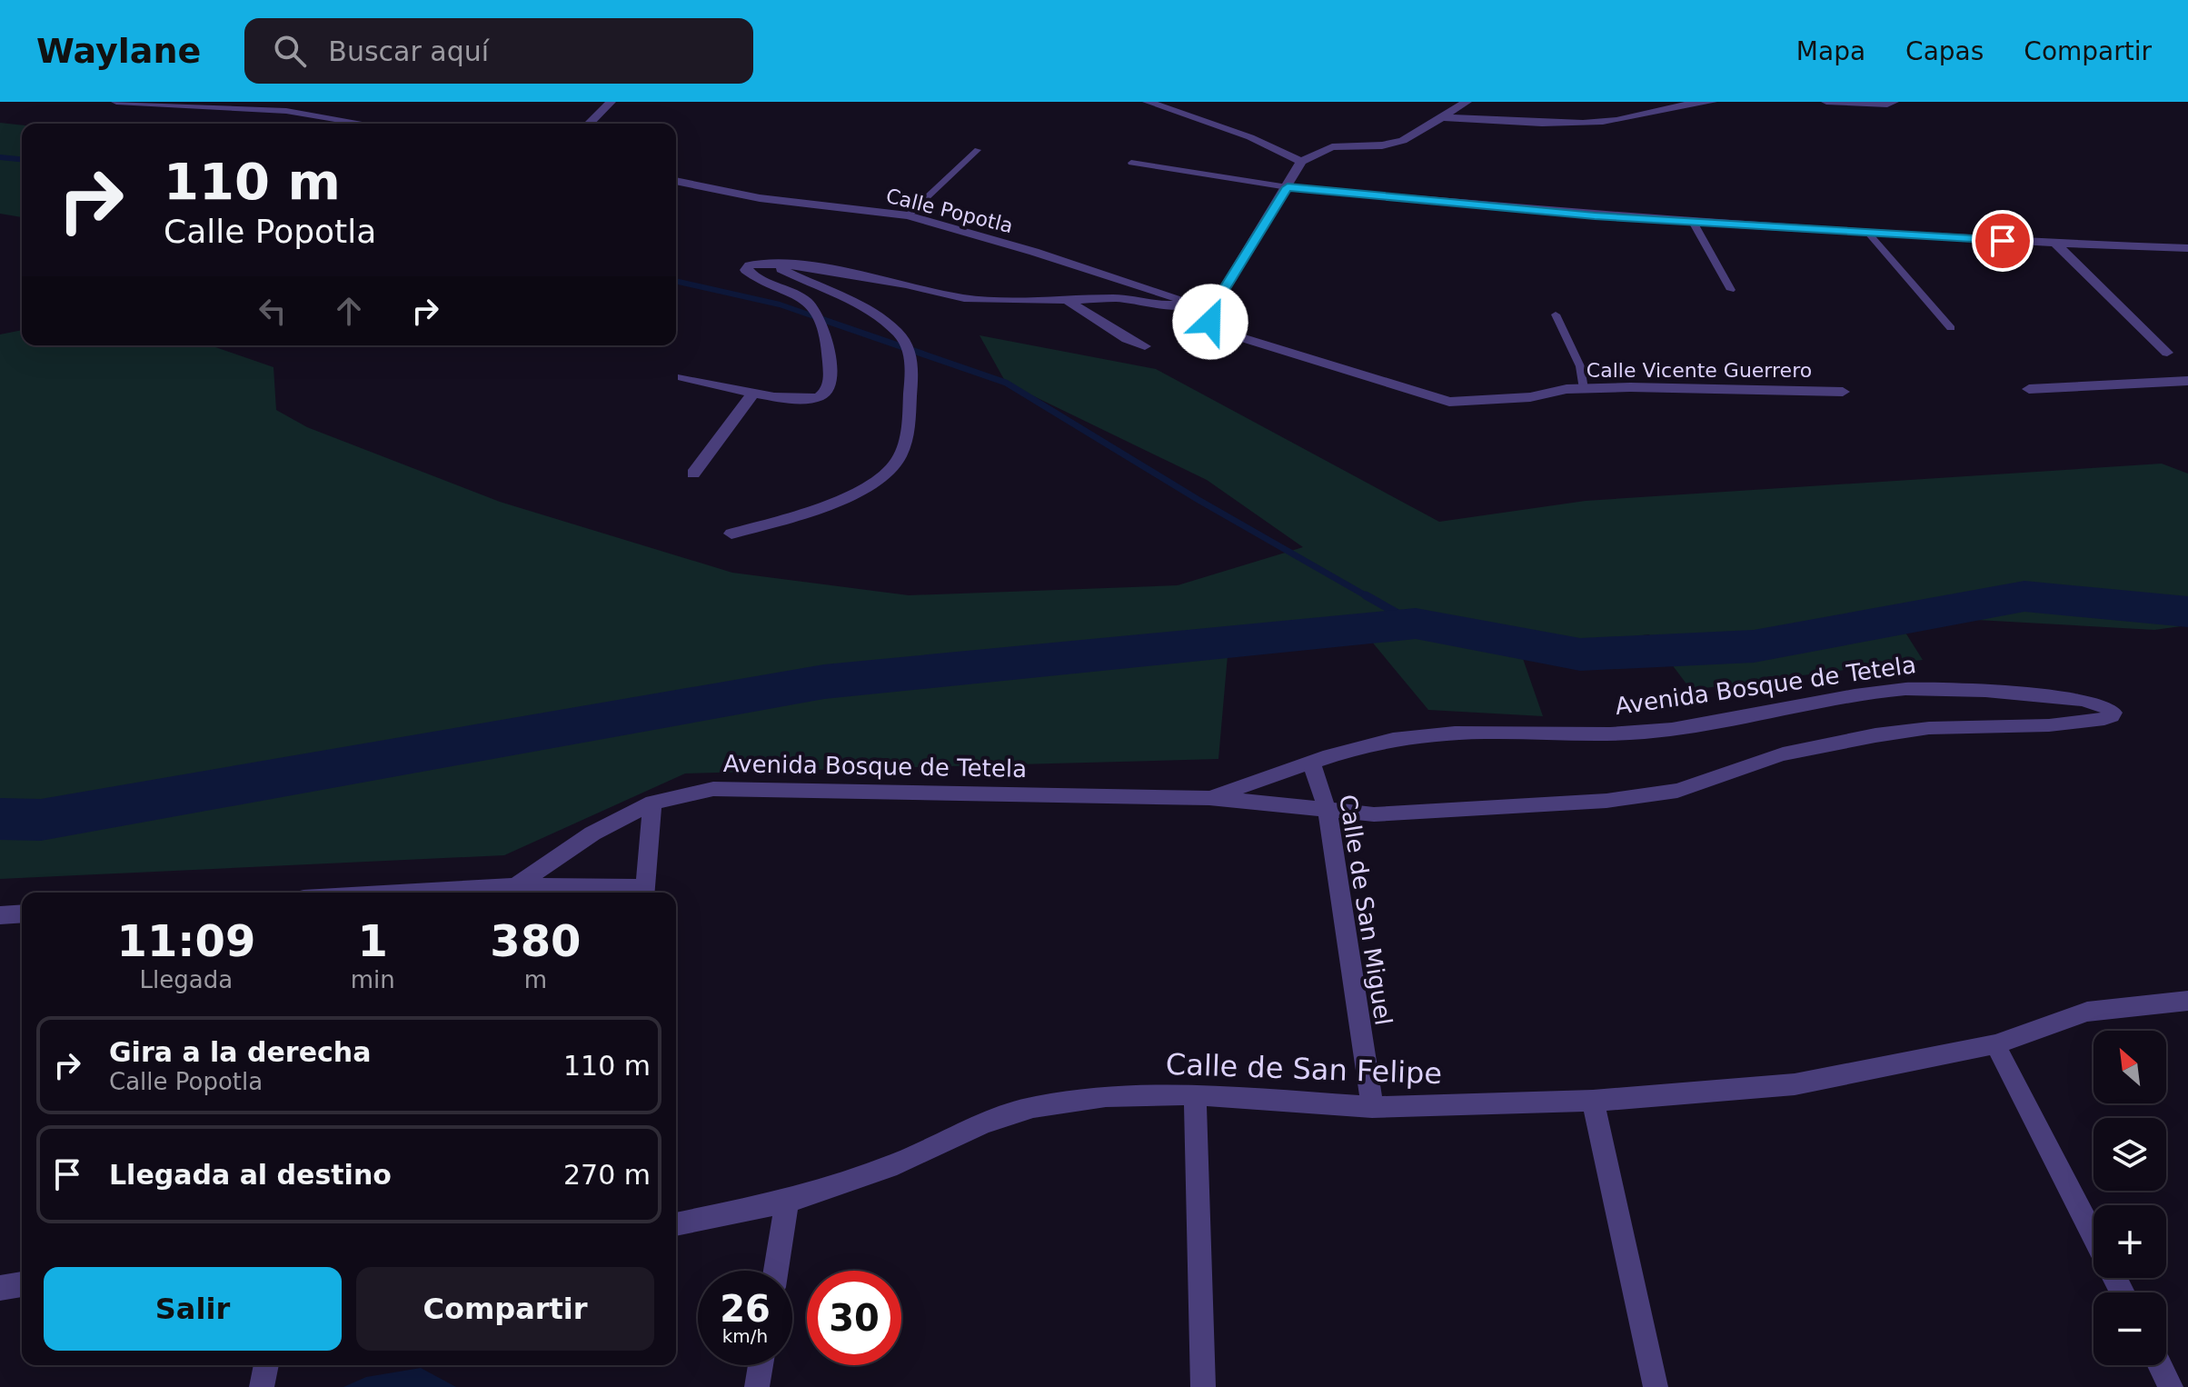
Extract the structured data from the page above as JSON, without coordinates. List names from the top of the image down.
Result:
{
  "streets": {
    "street": [
      "Calle Popotla",
      "Calle Vicente Guerrero",
      "Avenida Bosque de Tetela",
      "Calle de San Miguel",
      "Calle de San Felipe"
    ]
  },
  "crossings": [
    ["Calle Popotla", "Calle Vicente Guerrero"],
    ["Avenida Bosque de Tetela", "Calle de San Miguel"],
    ["Calle de San Miguel", "Calle de San Felipe"]
  ],
  "north": "top left",
  "page": {
    "header": "Waylane",
    "search": "Buscar aquí",
    "nav": ["Mapa", "Capas", "Compartir"],
    "turn": ["110 m", "Calle Popotla"],
    "eta": [
      "11:09",
      "Llegada",
      "1",
      "min",
      "380",
      "m"
    ],
    "list": [
      {
        "name": "Gira a la derecha",
        "note": "Calle Popotla",
        "value": "110 m"
      },
      {
        "name": "Llegada al destino",
        "value": "270 m"
      }
    ],
    "map_buttons": ["+", "−"],
    "buttons": ["Salir", "Compartir"],
    "speed": "26 km/h",
    "limit": "30"
  }
}
